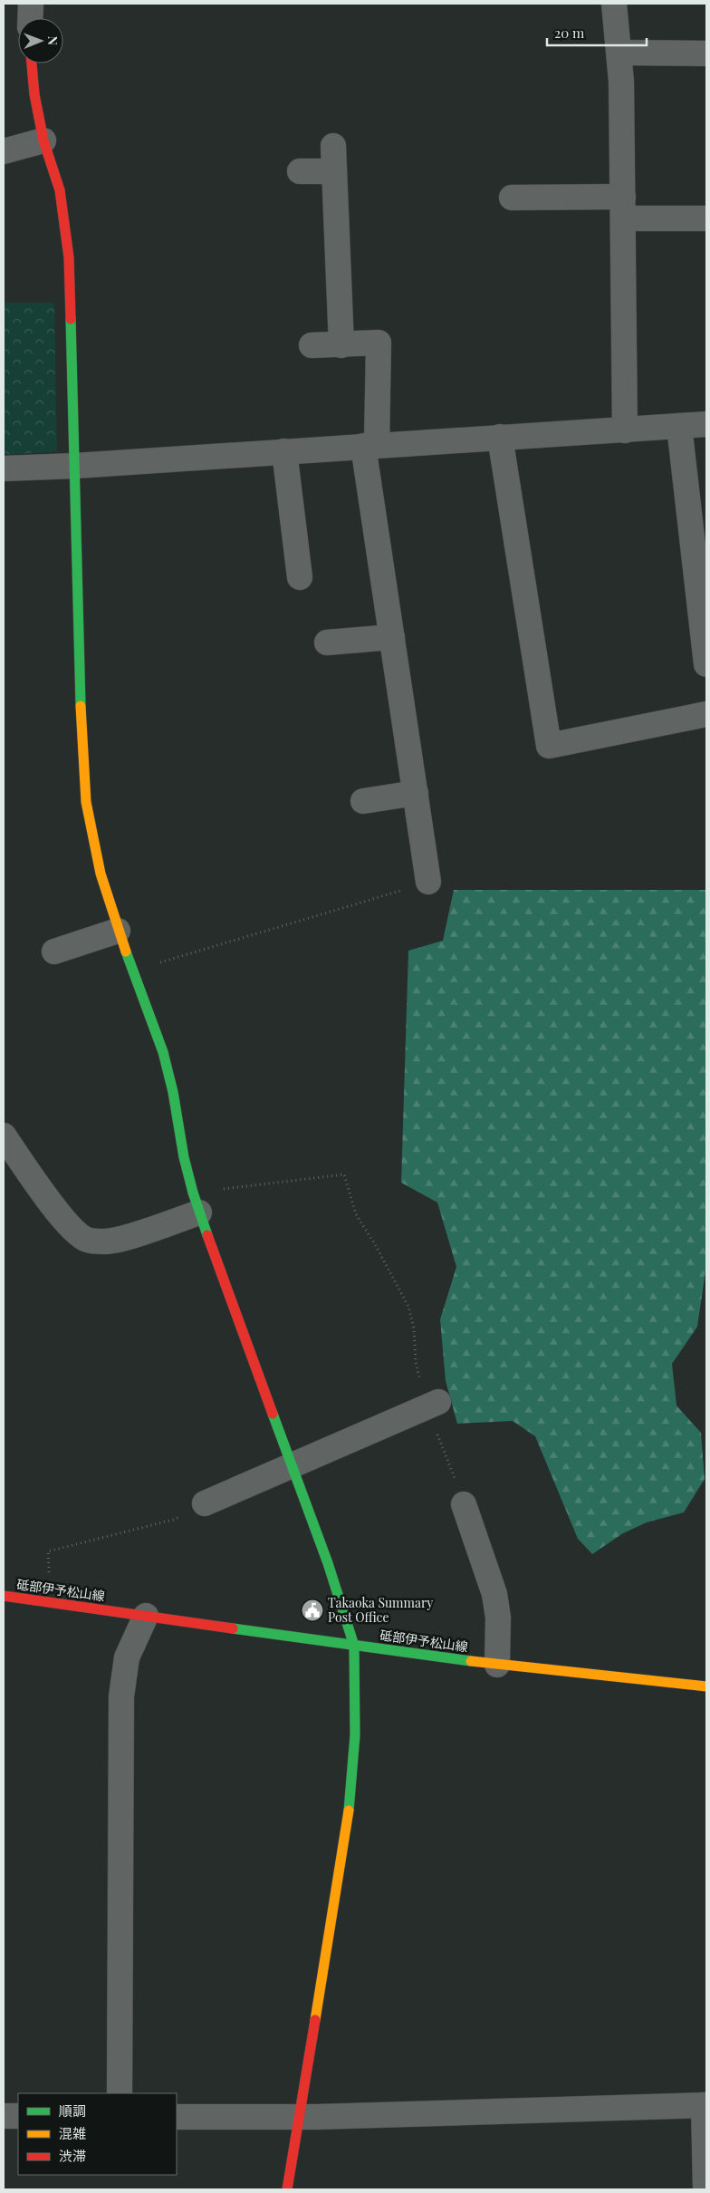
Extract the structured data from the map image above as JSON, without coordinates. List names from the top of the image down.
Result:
{
  "streets": {
    "street": ["砥部伊予松山線"]
  },
  "places": {
    "public building": ["Takaoka Summary Post Office"]
  },
  "legend": ["順調", "混雑", "渋滞"],
  "scale_bar": "20 m",
  "north": "right"
}
